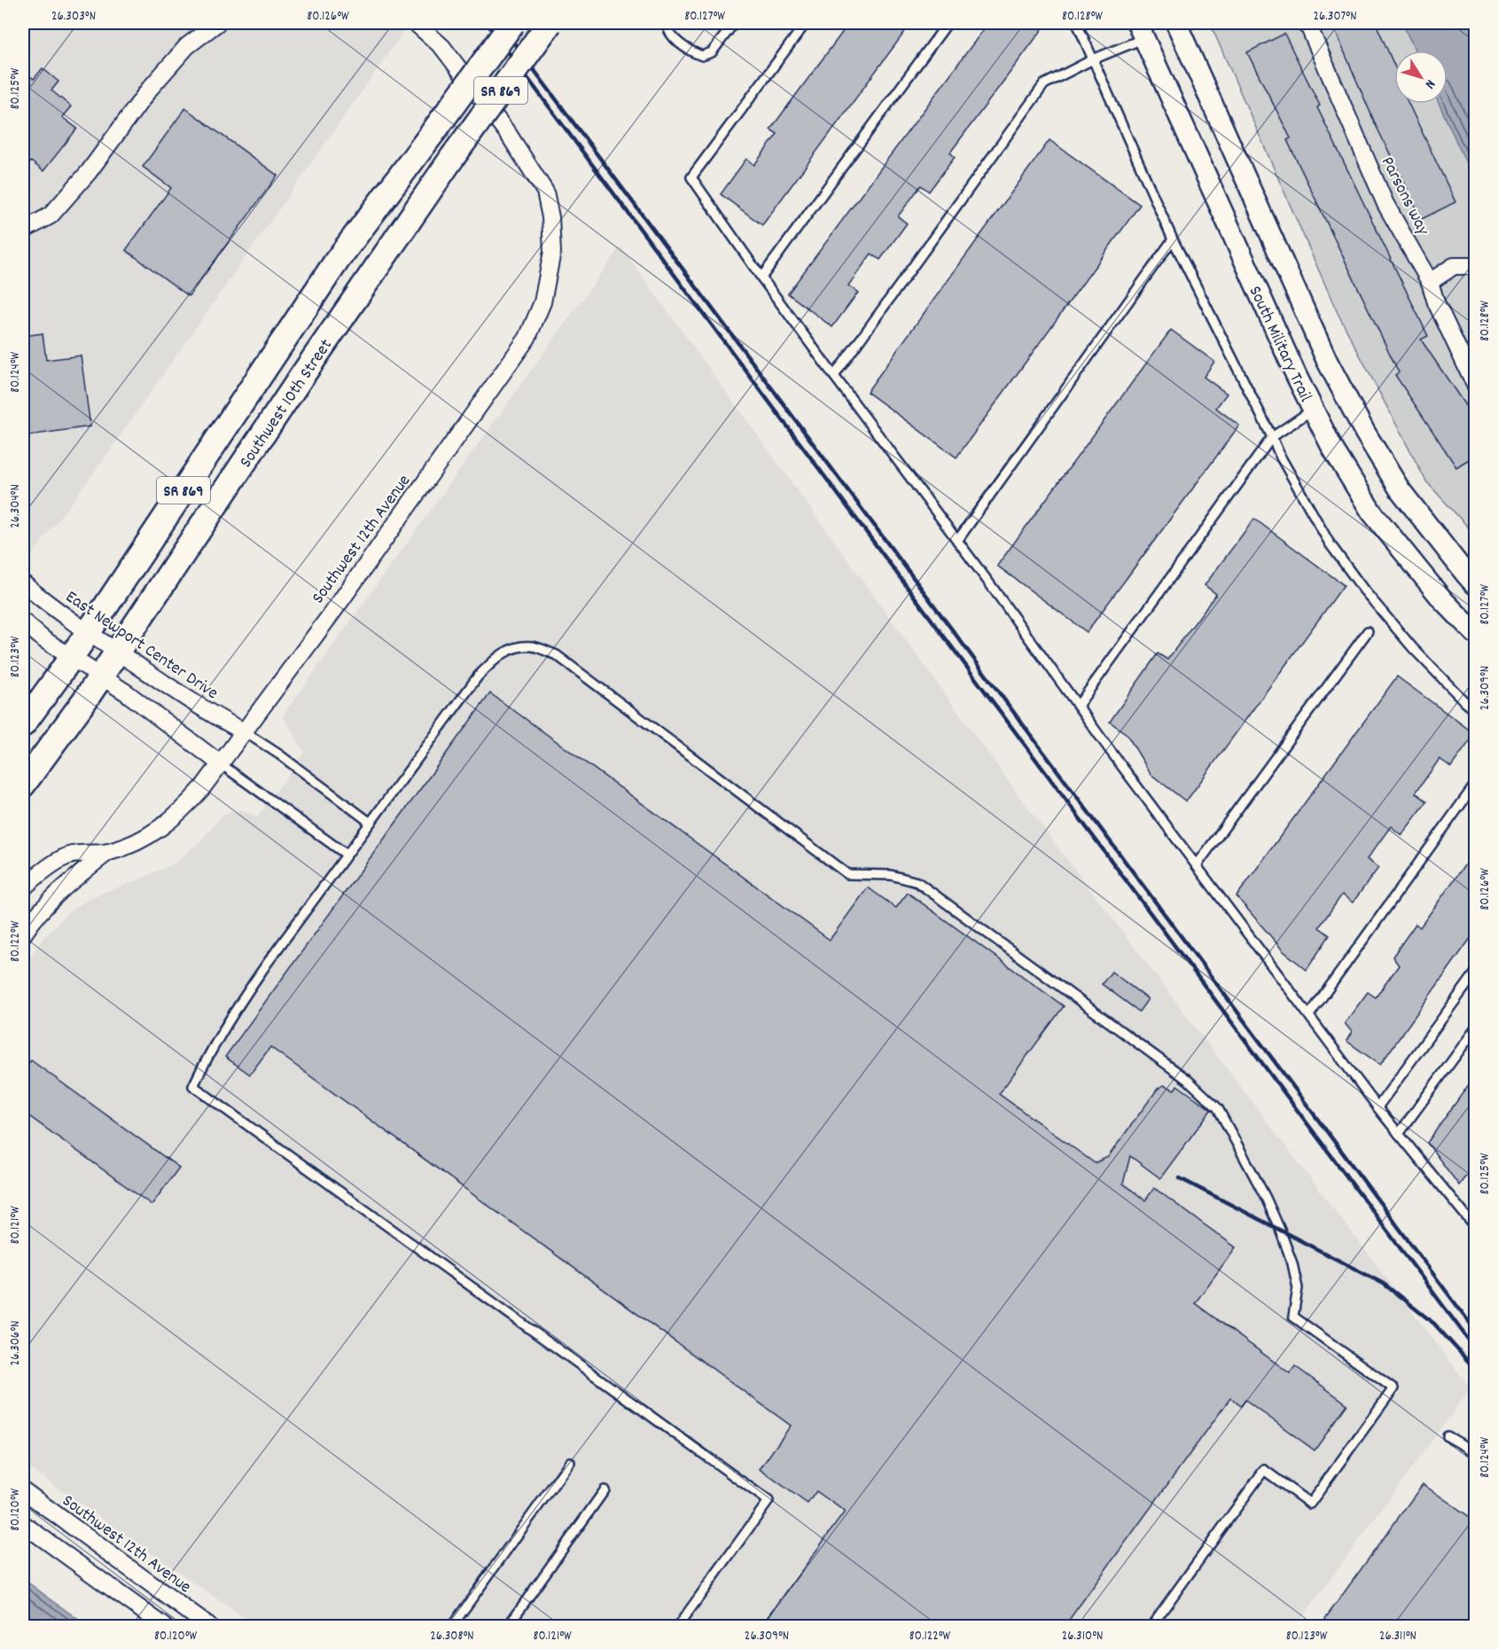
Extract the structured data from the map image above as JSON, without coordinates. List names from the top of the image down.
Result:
{
  "streets": {
    "main road": ["SR 869", "Southwest 10th Street"],
    "street": [
      "Parsons way",
      "South Military Trail",
      "Southwest 12th Avenue",
      "East Newport Center Drive"
    ]
  },
  "crossings": [
    ["Southwest 10th Street", "East Newport Center Drive"],
    ["Southwest 12th Avenue", "East Newport Center Drive"]
  ],
  "north": "bottom right",
  "coordinates": [
    "26.303°N",
    "80.126°W",
    "80.127°W",
    "80.128°W",
    "26.307°N",
    "80.125°W",
    "80.124°W",
    "26.304°N",
    "80.123°W",
    "26.309°N",
    "80.122°W",
    "80.121°W",
    "26.306°N",
    "80.120°W",
    "26.308°N",
    "26.310°N",
    "26.311°N"
  ]
}
